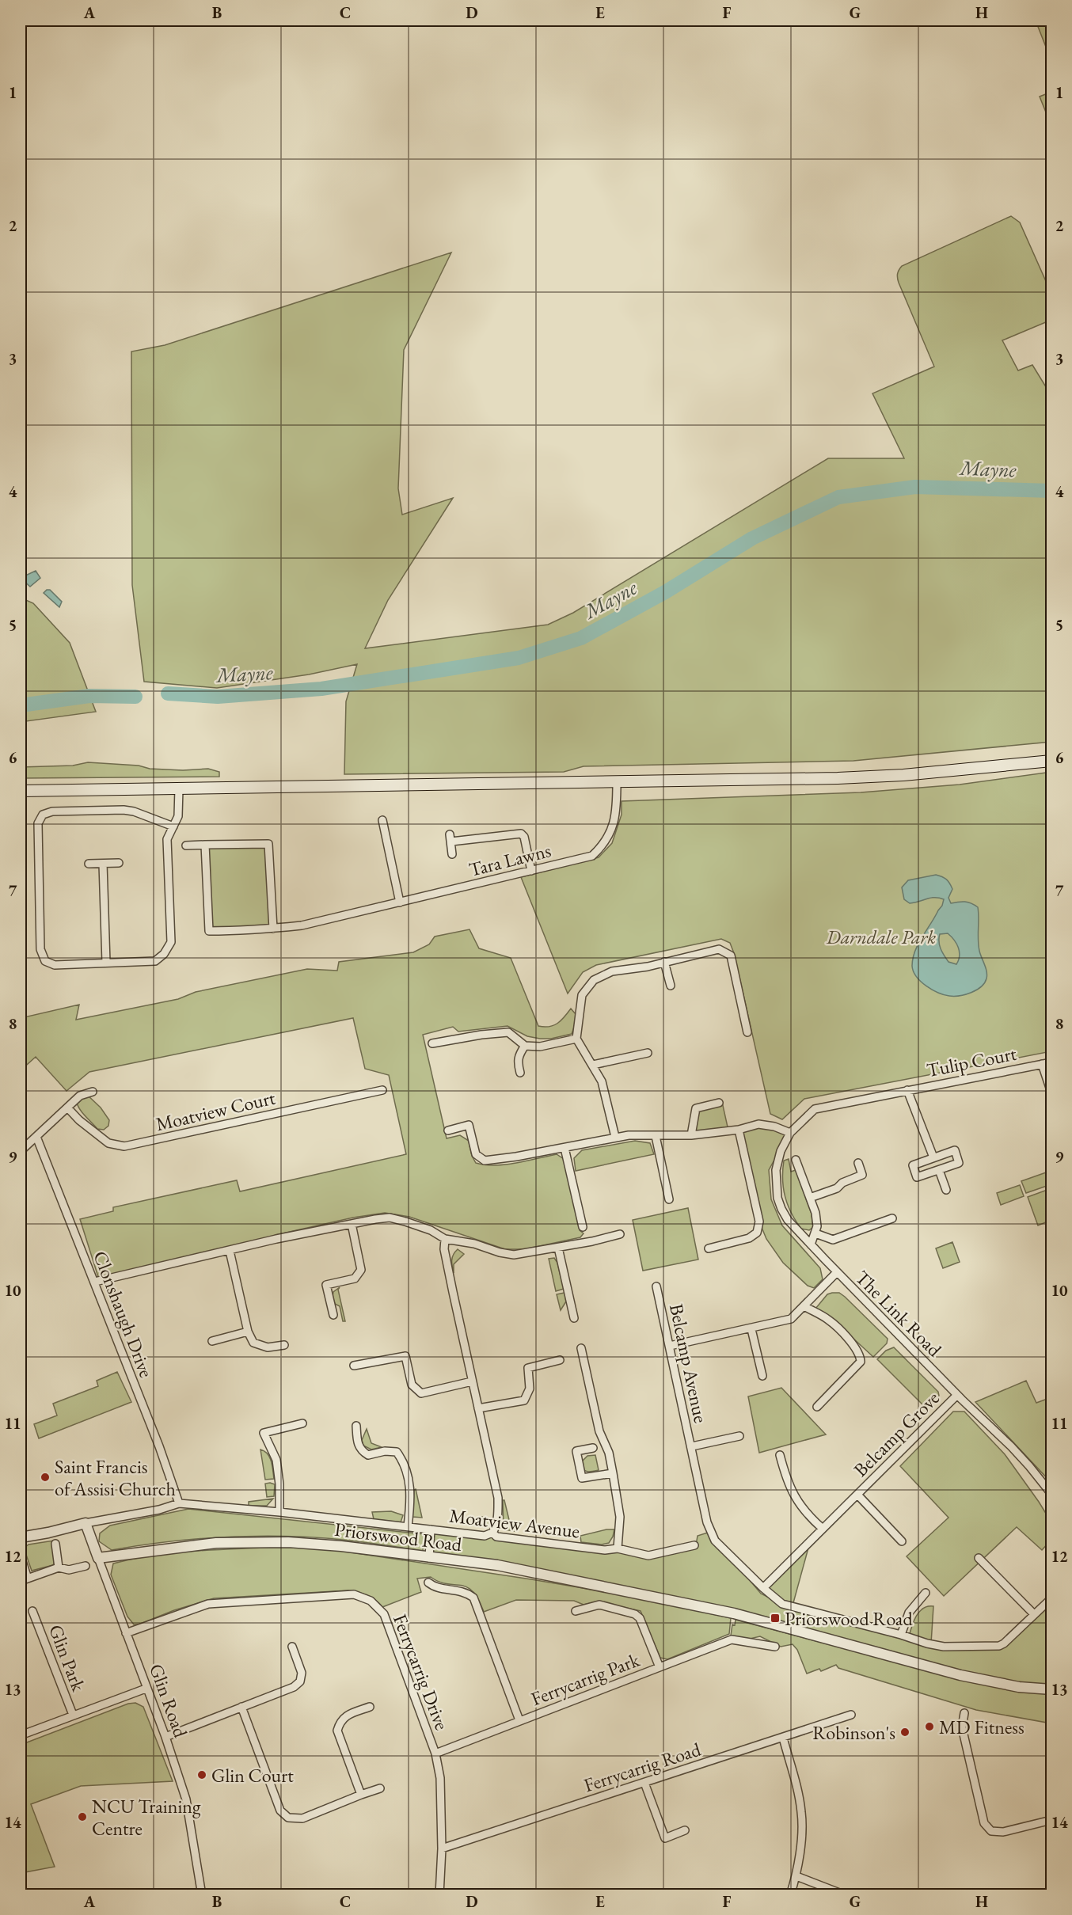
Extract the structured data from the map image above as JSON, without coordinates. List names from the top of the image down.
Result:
{
  "streets": {
    "street": [
      "Tara Lawns",
      "Tulip Court",
      "Moatview Court",
      "The Link Road",
      "Clonshaugh Drive",
      "Belcamp Avenue",
      "Belcamp Grove",
      "Moatview Avenue",
      "Priorswood Road",
      "Glin Park",
      "Ferrycarrig Drive",
      "Ferrycarrig Park",
      "Glin Road",
      "Ferrycarrig Road"
    ]
  },
  "crossings": [
    ["Tulip Court", "The Link Road"],
    ["The Link Road", "Belcamp Grove"],
    ["Clonshaugh Drive", "Moatview Avenue"],
    ["Belcamp Avenue", "Belcamp Grove"],
    ["Moatview Avenue", "Glin Road"],
    ["Priorswood Road", "Glin Road"],
    ["Glin Park", "Glin Road"],
    ["Ferrycarrig Drive", "Ferrycarrig Park"],
    ["Ferrycarrig Drive", "Glin Road"],
    ["Ferrycarrig Drive", "Ferrycarrig Road"]
  ],
  "water": ["Mayne"],
  "parks": ["Darndale Park"],
  "places": {
    "other": [
      "Saint Francis of Assisi Church",
      "MD Fitness",
      "Robinson's",
      "Glin Court",
      "NCU Training Centre"
    ],
    "transit": ["Priorswood Road"]
  },
  "grid": {
    "columns": [
      "A",
      "B",
      "C",
      "D",
      "E",
      "F",
      "G",
      "H"
    ],
    "rows": [
      "1",
      "2",
      "3",
      "4",
      "5",
      "6",
      "7",
      "8",
      "9",
      "10",
      "11",
      "12",
      "13",
      "14"
    ]
  }
}
